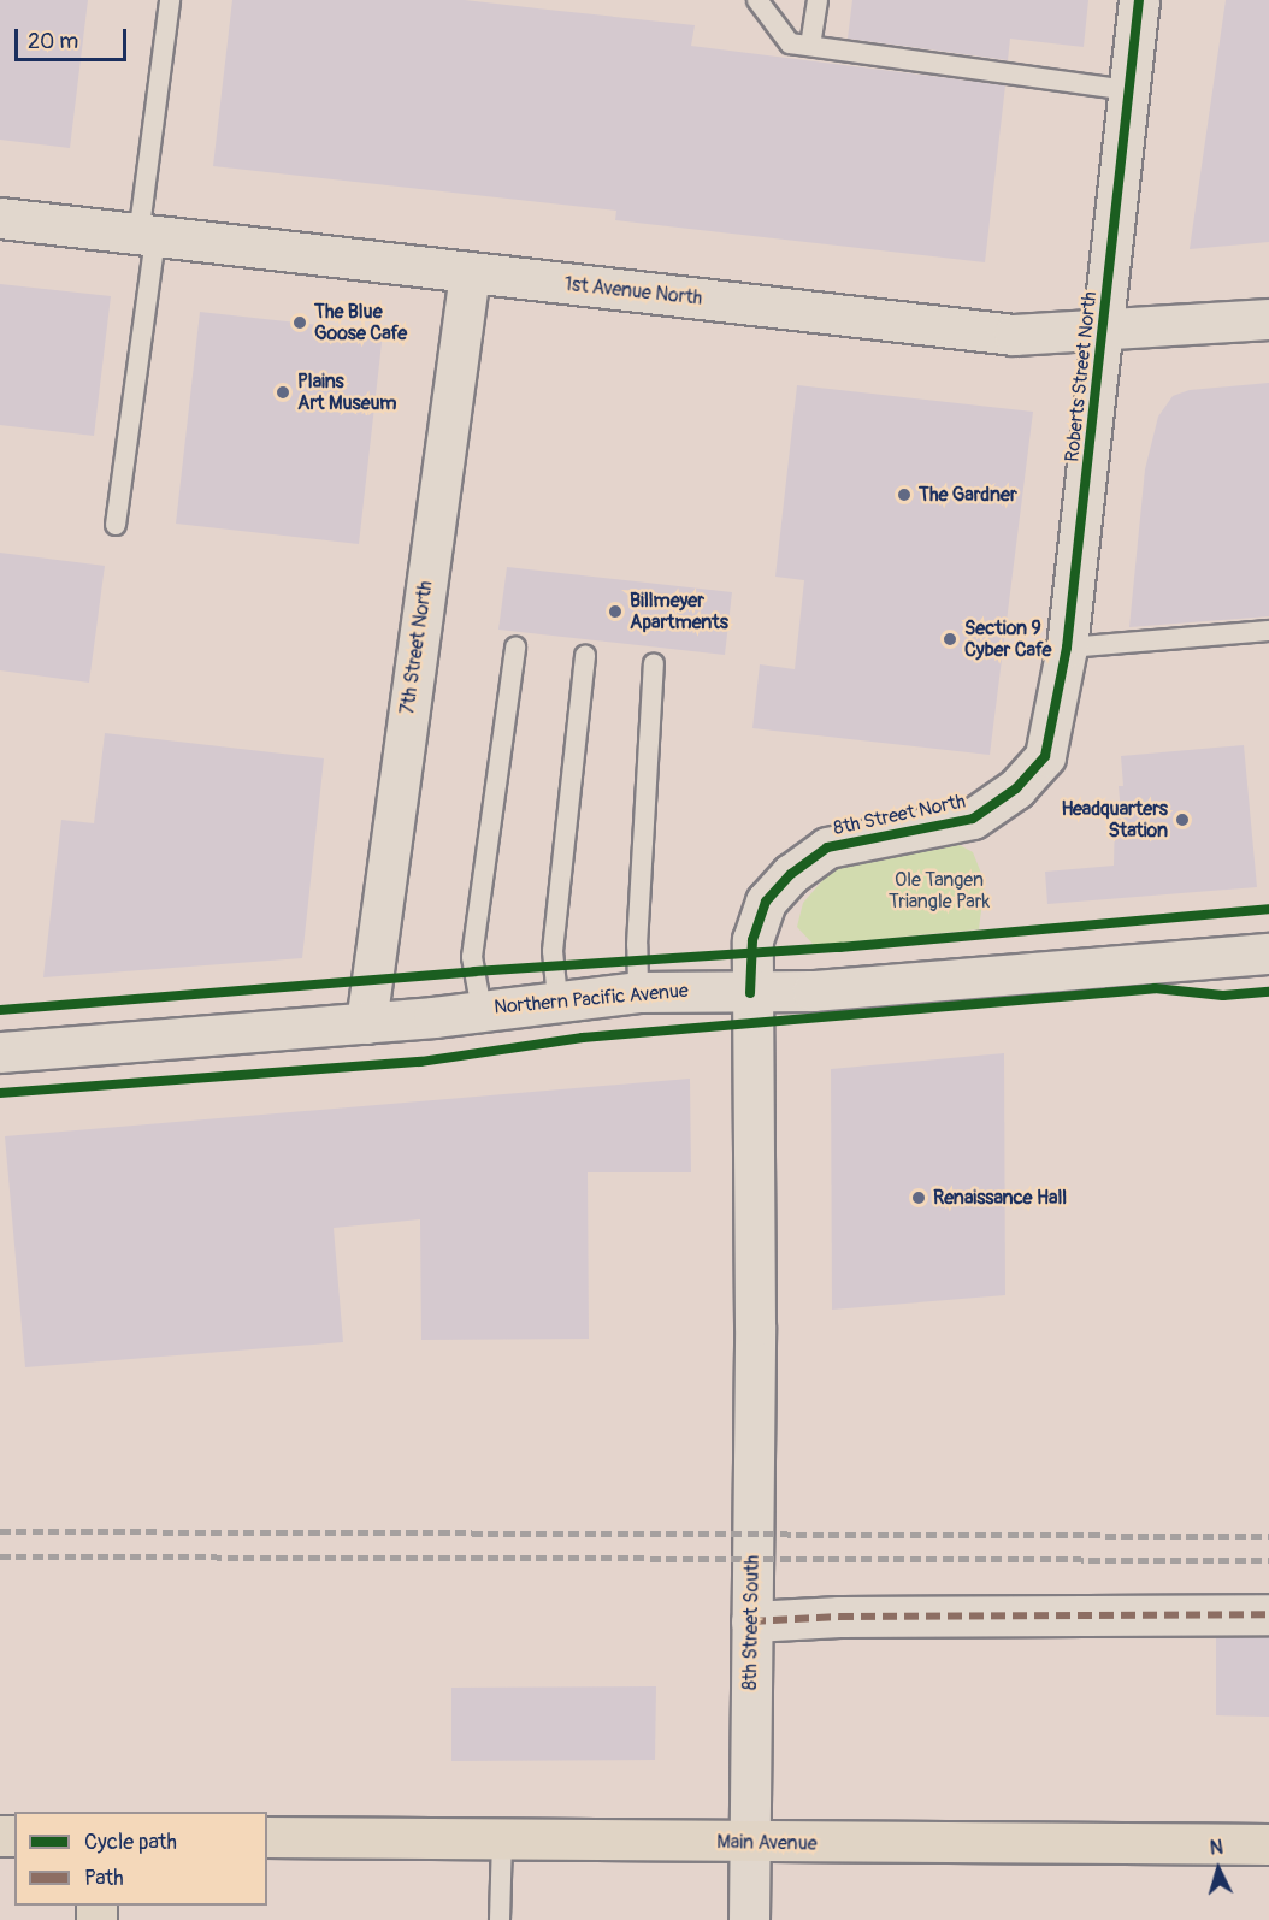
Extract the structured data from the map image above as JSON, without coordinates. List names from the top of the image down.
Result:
{
  "streets": {
    "main road": ["Main Avenue"],
    "street": [
      "1st Avenue North",
      "Roberts Street North",
      "7th Street North",
      "8th Street North",
      "Northern Pacific Avenue",
      "8th Street South"
    ]
  },
  "crossings": [
    ["1st Avenue North", "Roberts Street North"],
    ["1st Avenue North", "7th Street North"],
    ["Roberts Street North", "8th Street North"],
    ["7th Street North", "Northern Pacific Avenue"],
    ["8th Street North", "Northern Pacific Avenue"],
    ["8th Street North", "8th Street South"],
    ["8th Street South", "Main Avenue"]
  ],
  "parks": ["Ole Tangen Triangle Park"],
  "places": [
    "The Blue Goose Cafe",
    "Plains Art Museum",
    "The Gardner",
    "Billmeyer Apartments",
    "Section 9 Cyber Cafe",
    "Headquarters Station",
    "Renaissance Hall"
  ],
  "legend": ["Cycle path", "Path"],
  "scale_bar": "20 m",
  "north": "top"
}
